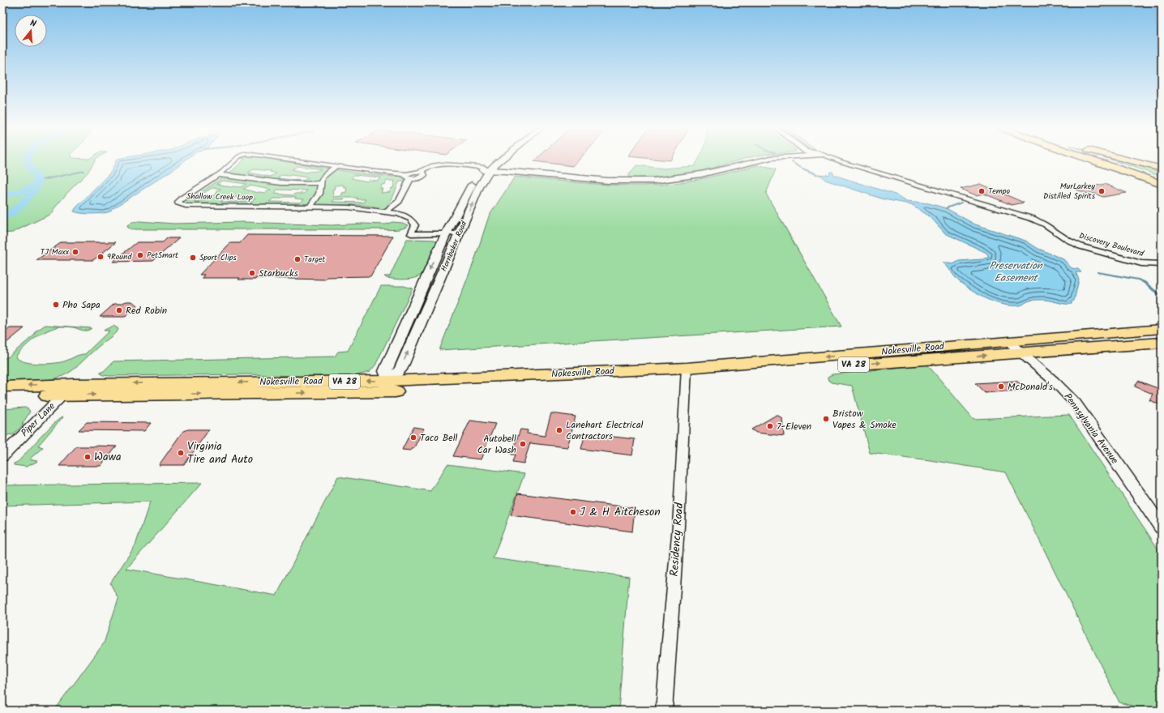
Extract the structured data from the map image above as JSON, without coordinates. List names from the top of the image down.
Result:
{
  "streets": {
    "highway": ["Nokesville Road", "VA 28"],
    "main road": ["Hornbaker Road"],
    "street": [
      "Shallow Creek Loop",
      "Discovery Boulevard",
      "Piper Lane",
      "Pennsylvania Avenue",
      "Residency Road"
    ]
  },
  "crossings": [
    ["Shallow Creek Loop", "Hornbaker Road"],
    ["Hornbaker Road", "Nokesville Road"],
    ["Nokesville Road", "Piper Lane"],
    ["Nokesville Road", "Pennsylvania Avenue"],
    ["Nokesville Road", "Residency Road"]
  ],
  "water": ["Preservation Easement"],
  "places": [
    "Tempo",
    "MurLarkey Distilled Spirits",
    "TJ Maxx",
    "PetSmart",
    "9Round",
    "Sport Clips",
    "Target",
    "Starbucks",
    "Pho Sapa",
    "Red Robin",
    "McDonald's",
    "Bristow Vapes & Smoke",
    "7-Eleven",
    "Lanehart Electrical Contractors",
    "Taco Bell",
    "Autobell Car Wash",
    "Virginia Tire and Auto",
    "Wawa",
    "J & H Aitcheson"
  ],
  "north": "top"
}
